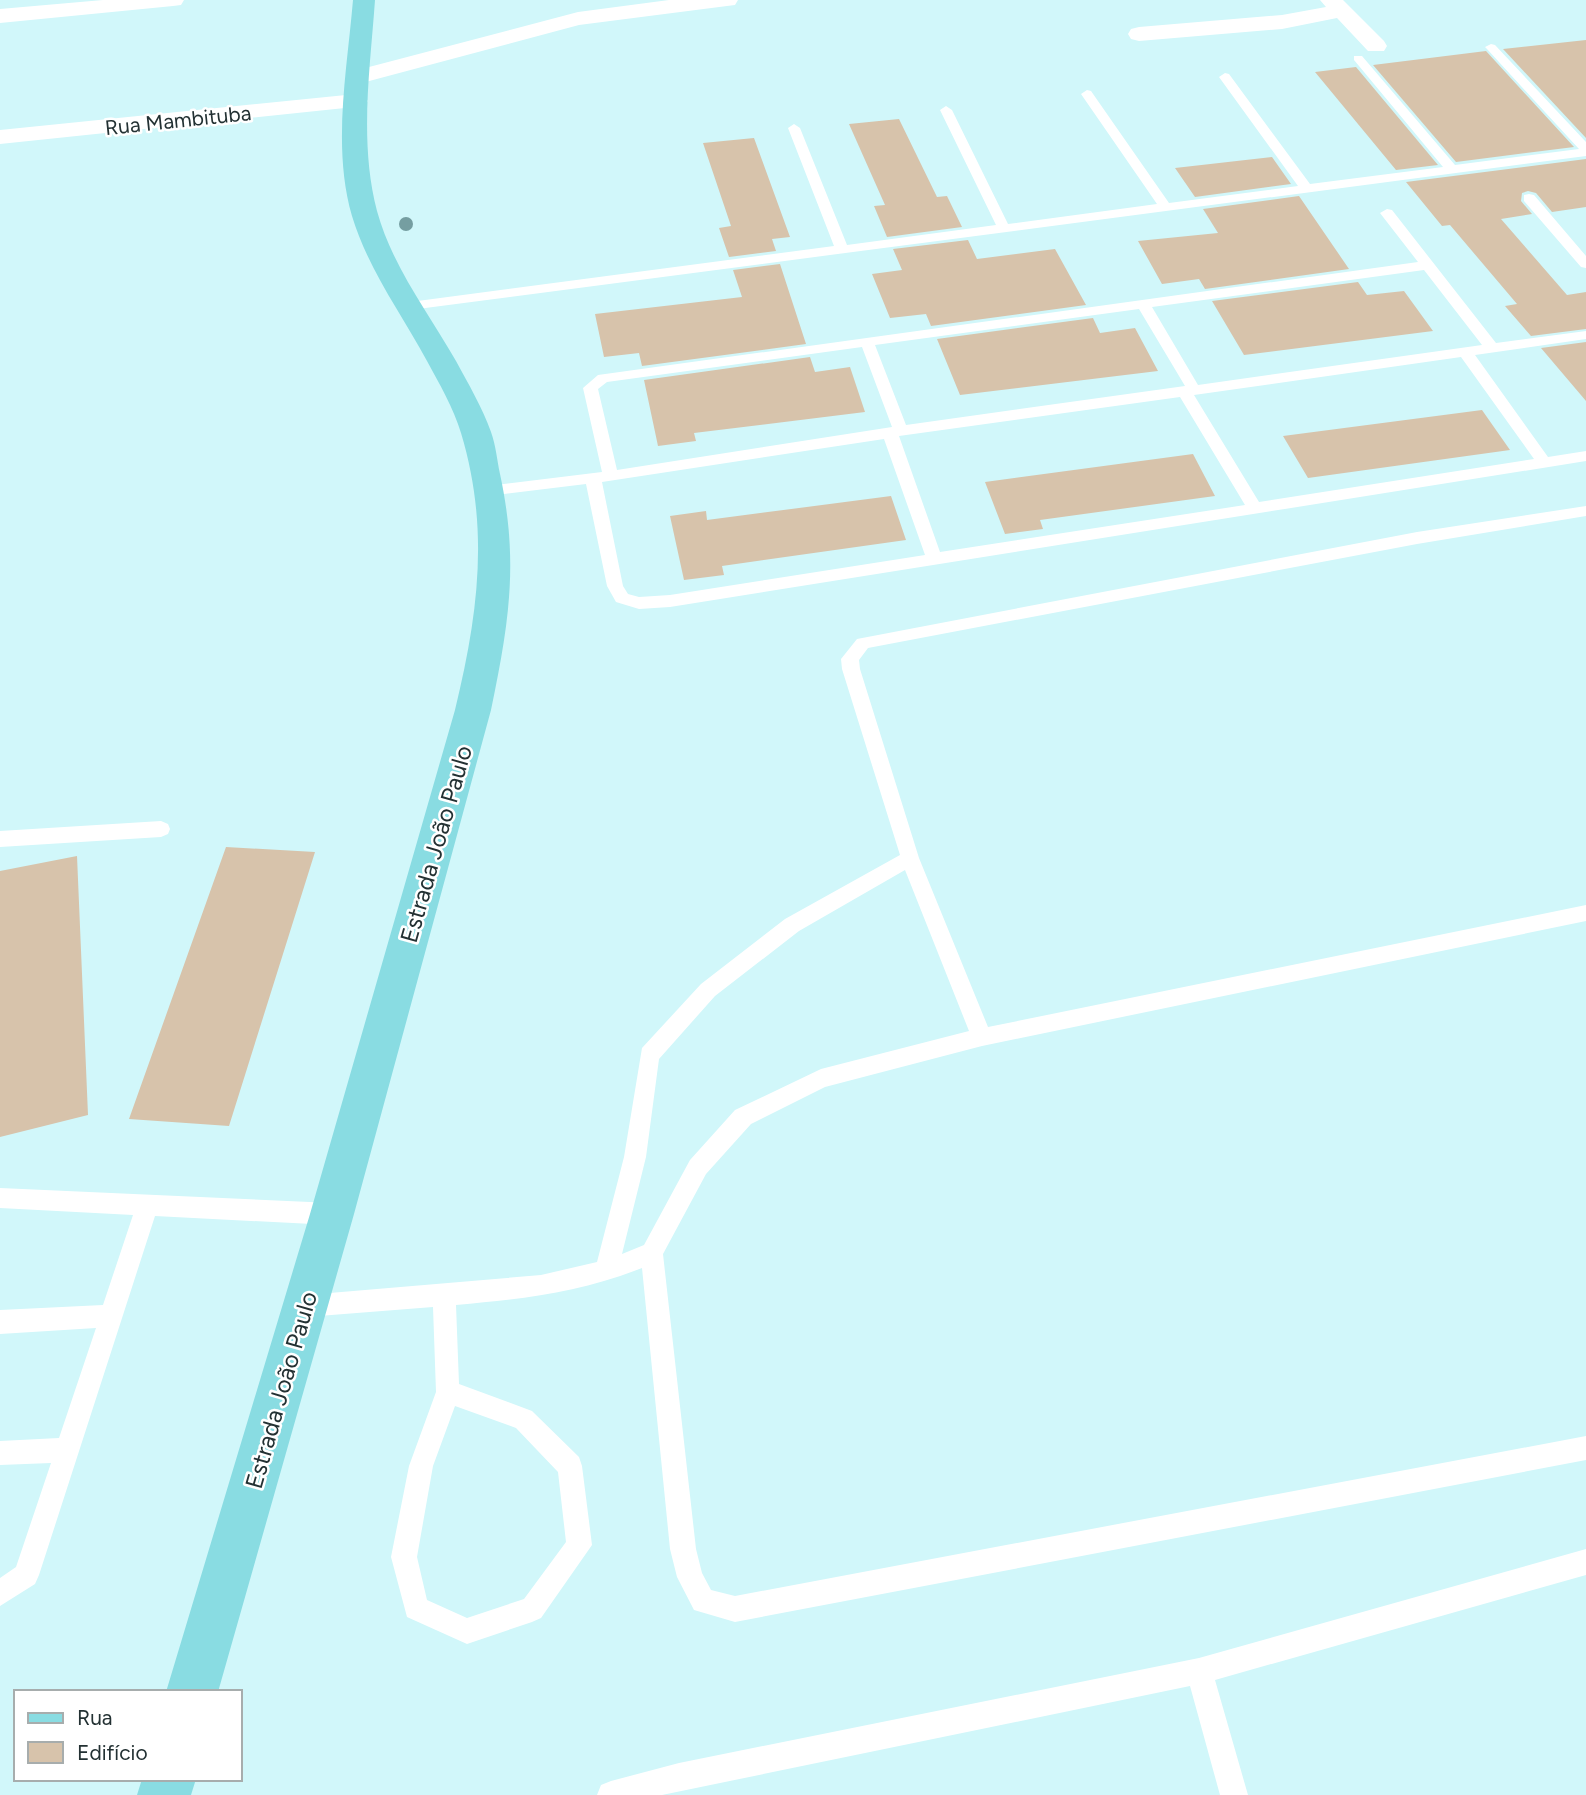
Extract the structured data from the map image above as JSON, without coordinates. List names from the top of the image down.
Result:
{
  "streets": {
    "main road": ["Estrada João Paulo"],
    "street": ["Rua Mambituba"]
  },
  "crossings": [
    ["Rua Mambituba", "Estrada João Paulo"]
  ],
  "legend": ["Rua", "Edifício"]
}
